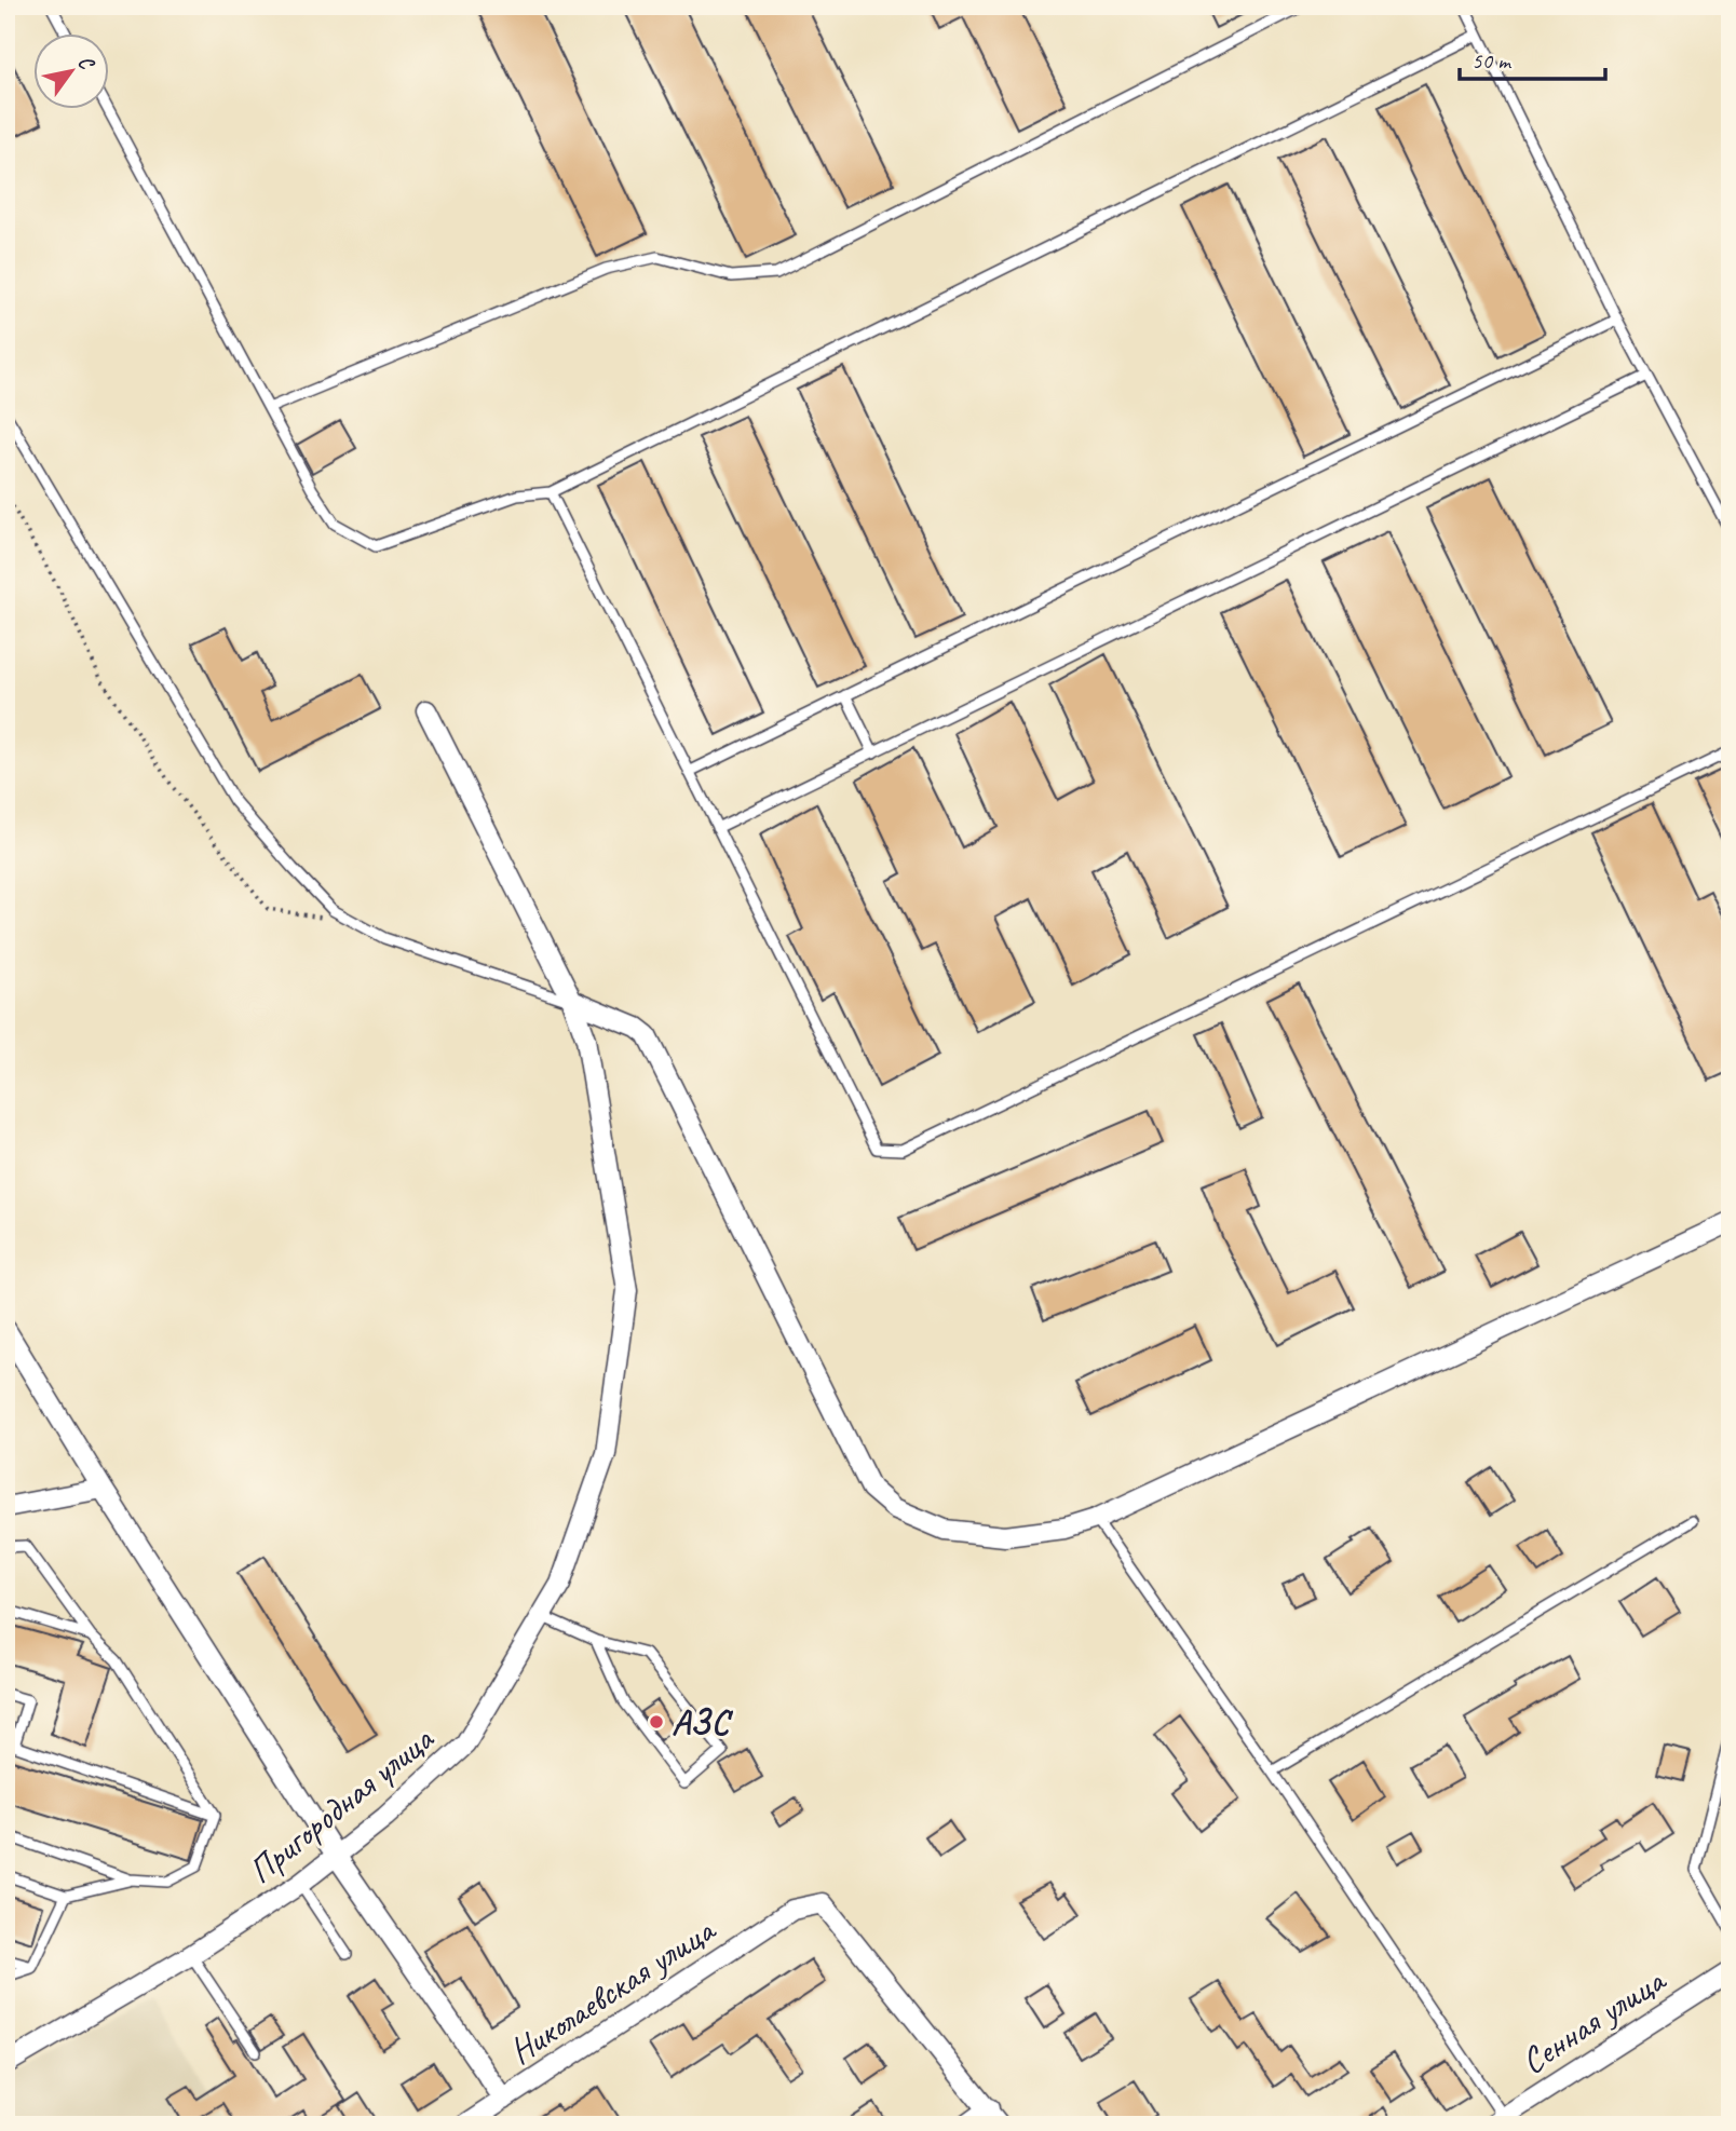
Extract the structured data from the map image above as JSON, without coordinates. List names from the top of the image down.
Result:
{
  "streets": {
    "street": ["Пригородная улица", "Николаевская улица", "Сенная улица"]
  },
  "places": ["АЗС"],
  "scale_bar": "50 m",
  "north": "top right"
}
